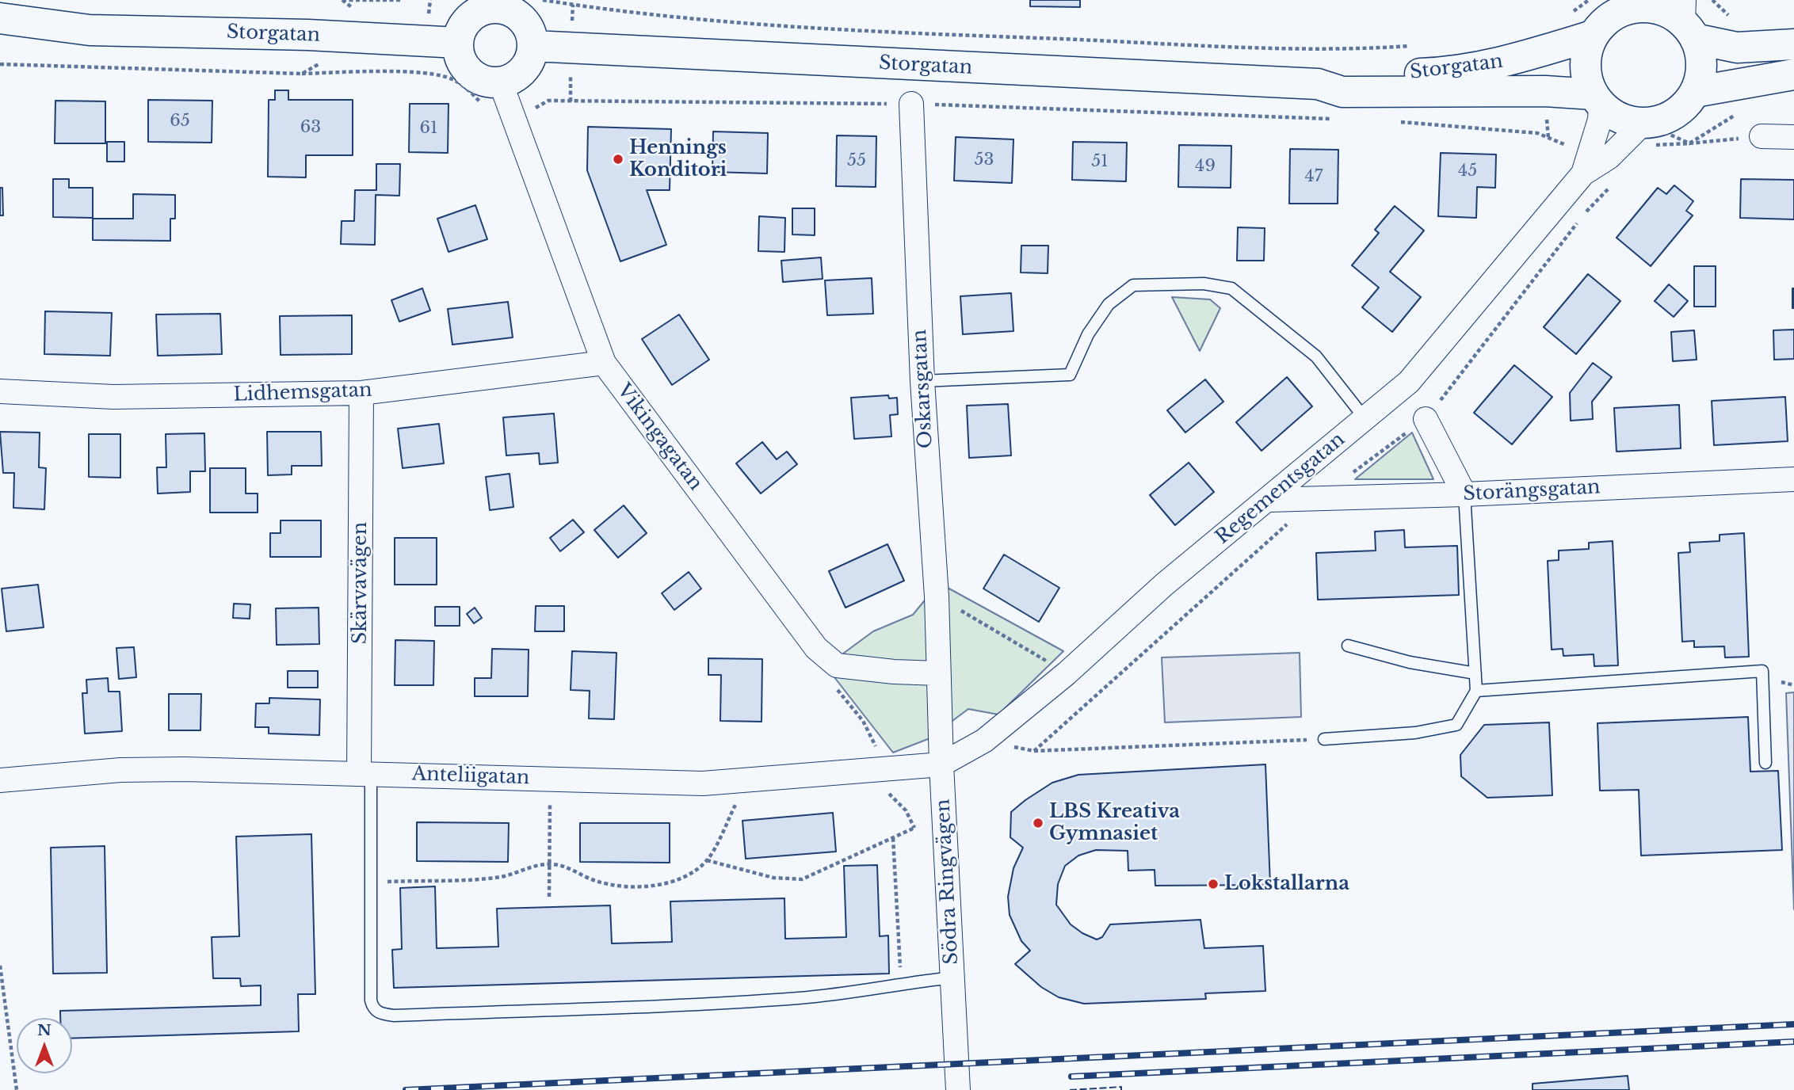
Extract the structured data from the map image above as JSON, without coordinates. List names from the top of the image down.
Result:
{
  "streets": {
    "main road": ["Storgatan"],
    "street": [
      "Oskarsgatan",
      "Lidhemsgatan",
      "Vikingagatan",
      "Regementsgatan",
      "Storängsgatan",
      "Skärvavägen",
      "Anteliigatan",
      "Södra Ringvägen"
    ]
  },
  "crossings": [
    ["Storgatan", "Vikingagatan"],
    ["Storgatan", "Regementsgatan"],
    ["Oskarsgatan", "Vikingagatan"],
    ["Oskarsgatan", "Södra Ringvägen"],
    ["Lidhemsgatan", "Vikingagatan"],
    ["Lidhemsgatan", "Skärvavägen"],
    ["Vikingagatan", "Södra Ringvägen"],
    ["Regementsgatan", "Storängsgatan"],
    ["Regementsgatan", "Anteliigatan"],
    ["Regementsgatan", "Södra Ringvägen"],
    ["Skärvavägen", "Anteliigatan"],
    ["Anteliigatan", "Södra Ringvägen"]
  ],
  "places": ["Hennings Konditori", "LBS Kreativa Gymnasiet", "Lokstallarna"],
  "house_numbers": [
    "65",
    "63",
    "61",
    "53",
    "55",
    "51",
    "49",
    "45",
    "47"
  ],
  "north": "top"
}
